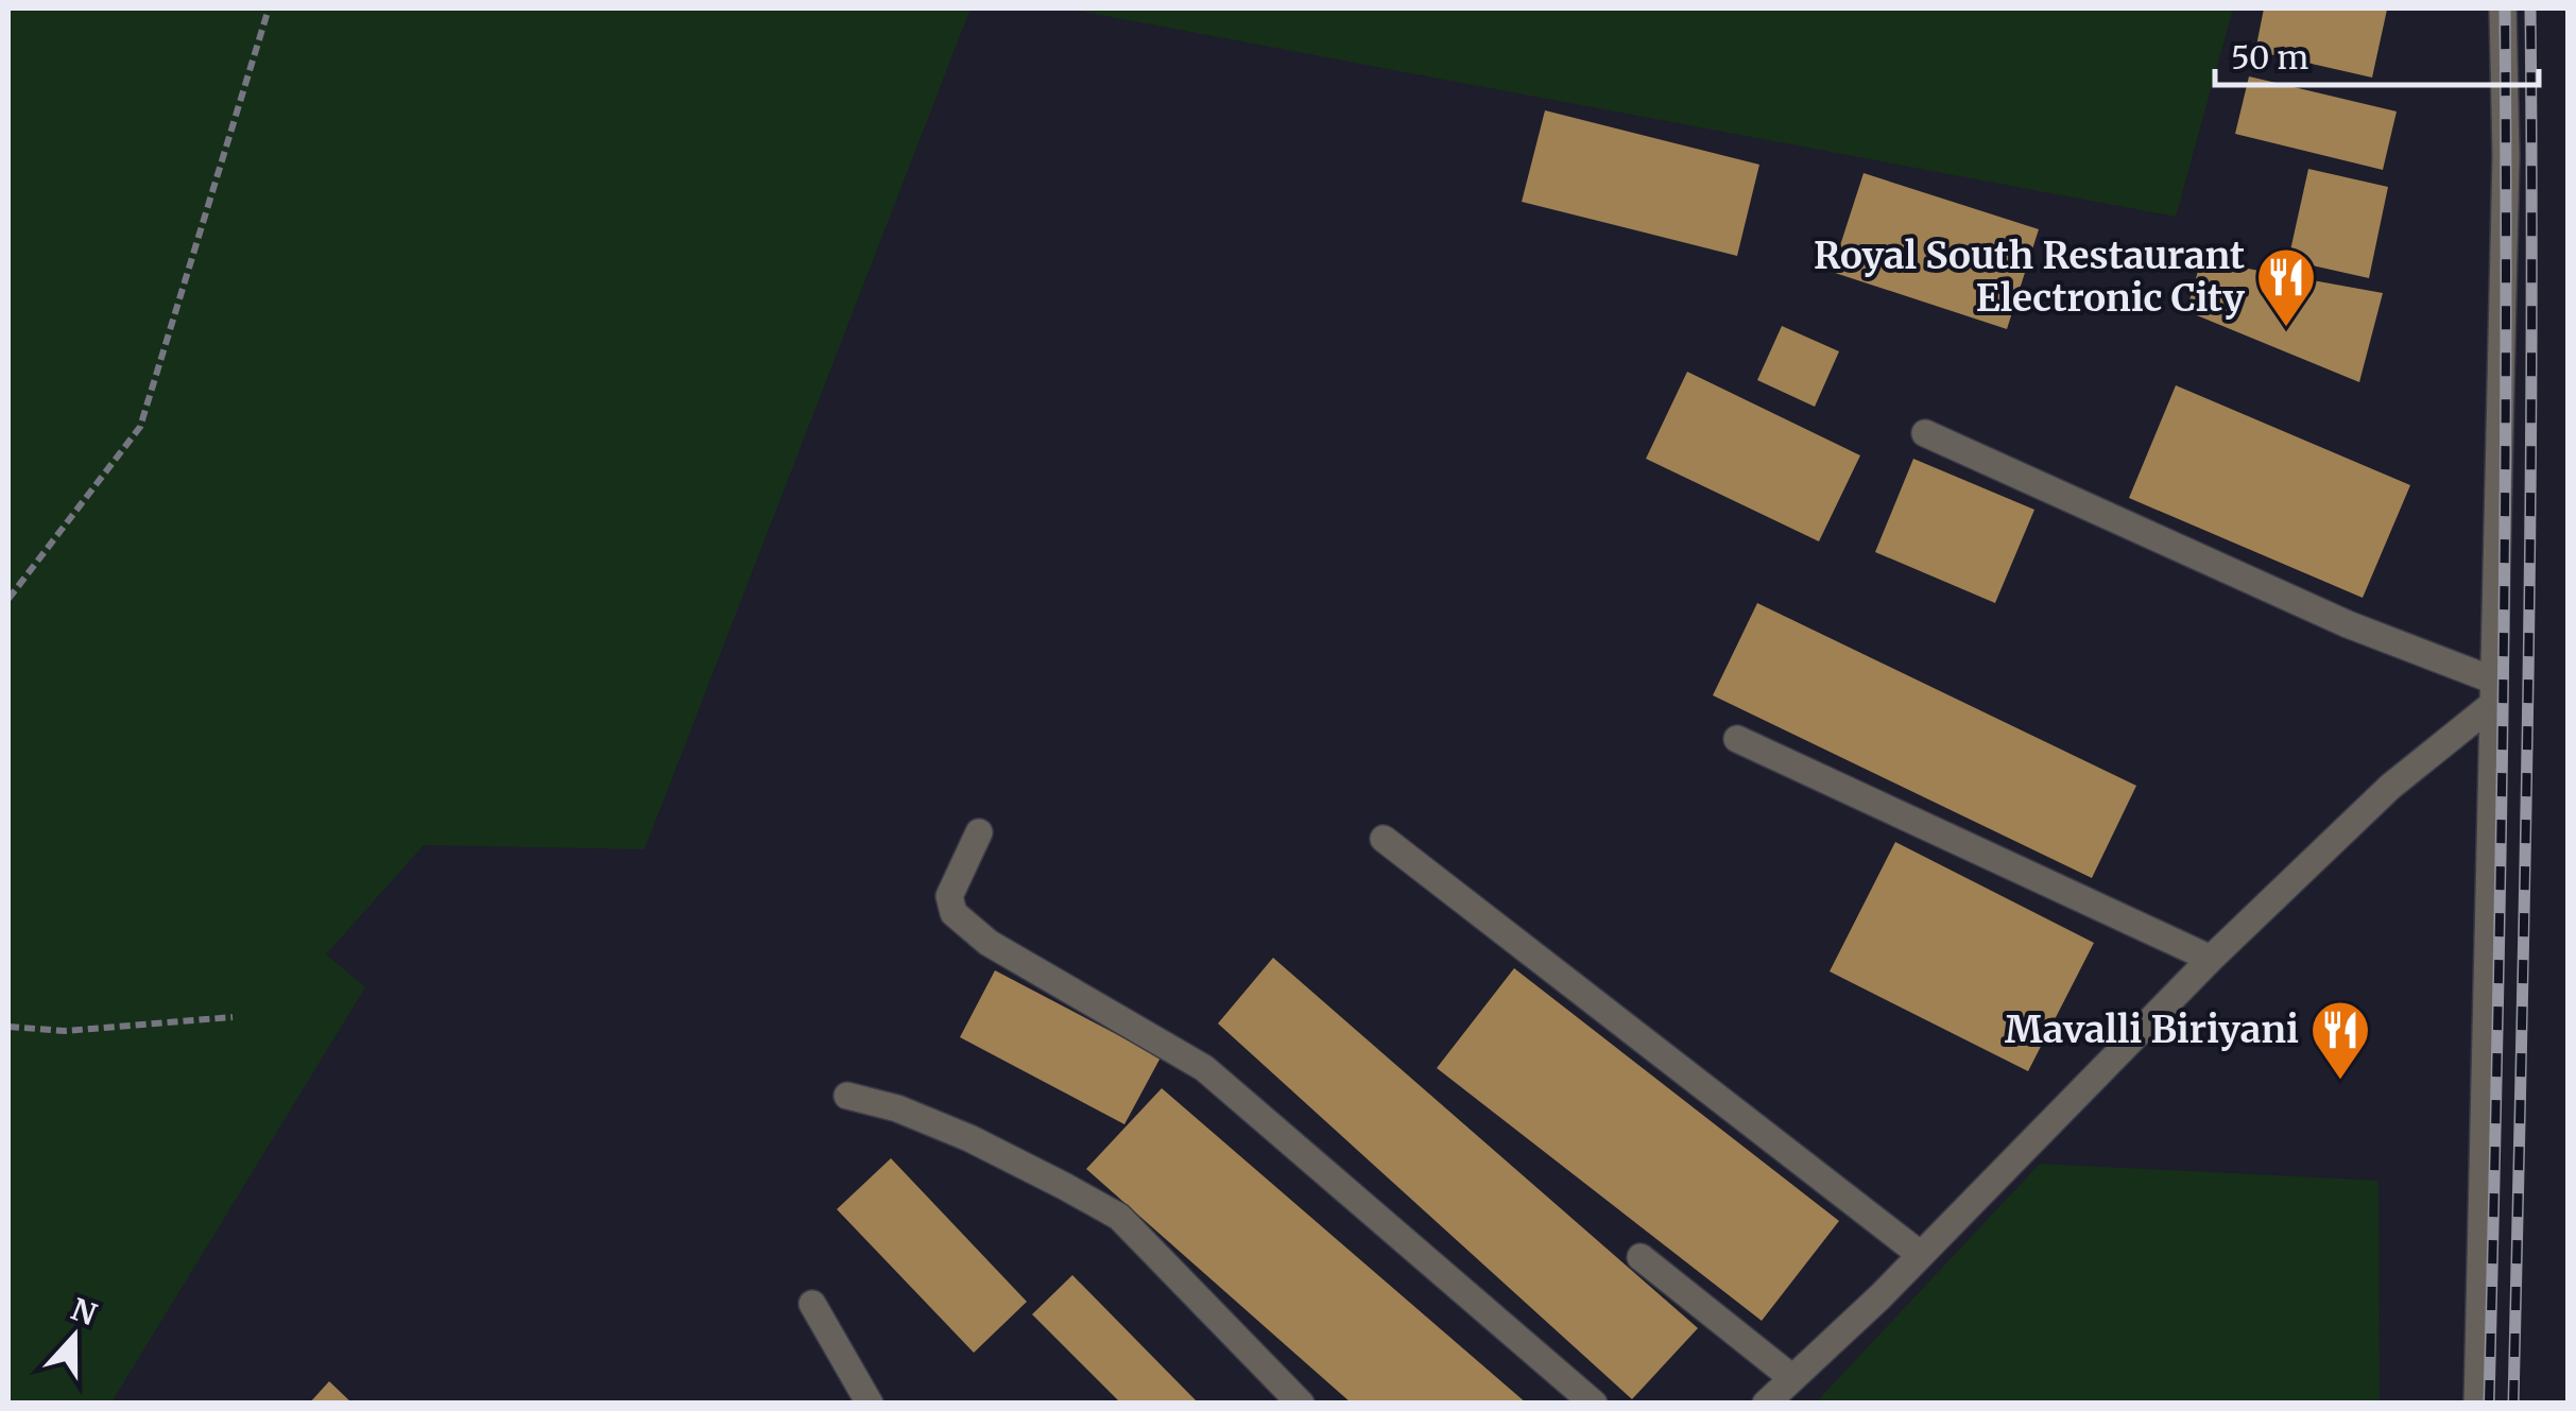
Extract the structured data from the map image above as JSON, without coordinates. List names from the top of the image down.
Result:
{
  "places": {
    "restaurant": ["Royal South Restaurant Electronic City", "Mavalli Biriyani"]
  },
  "scale_bar": "50 m",
  "north": "top"
}
